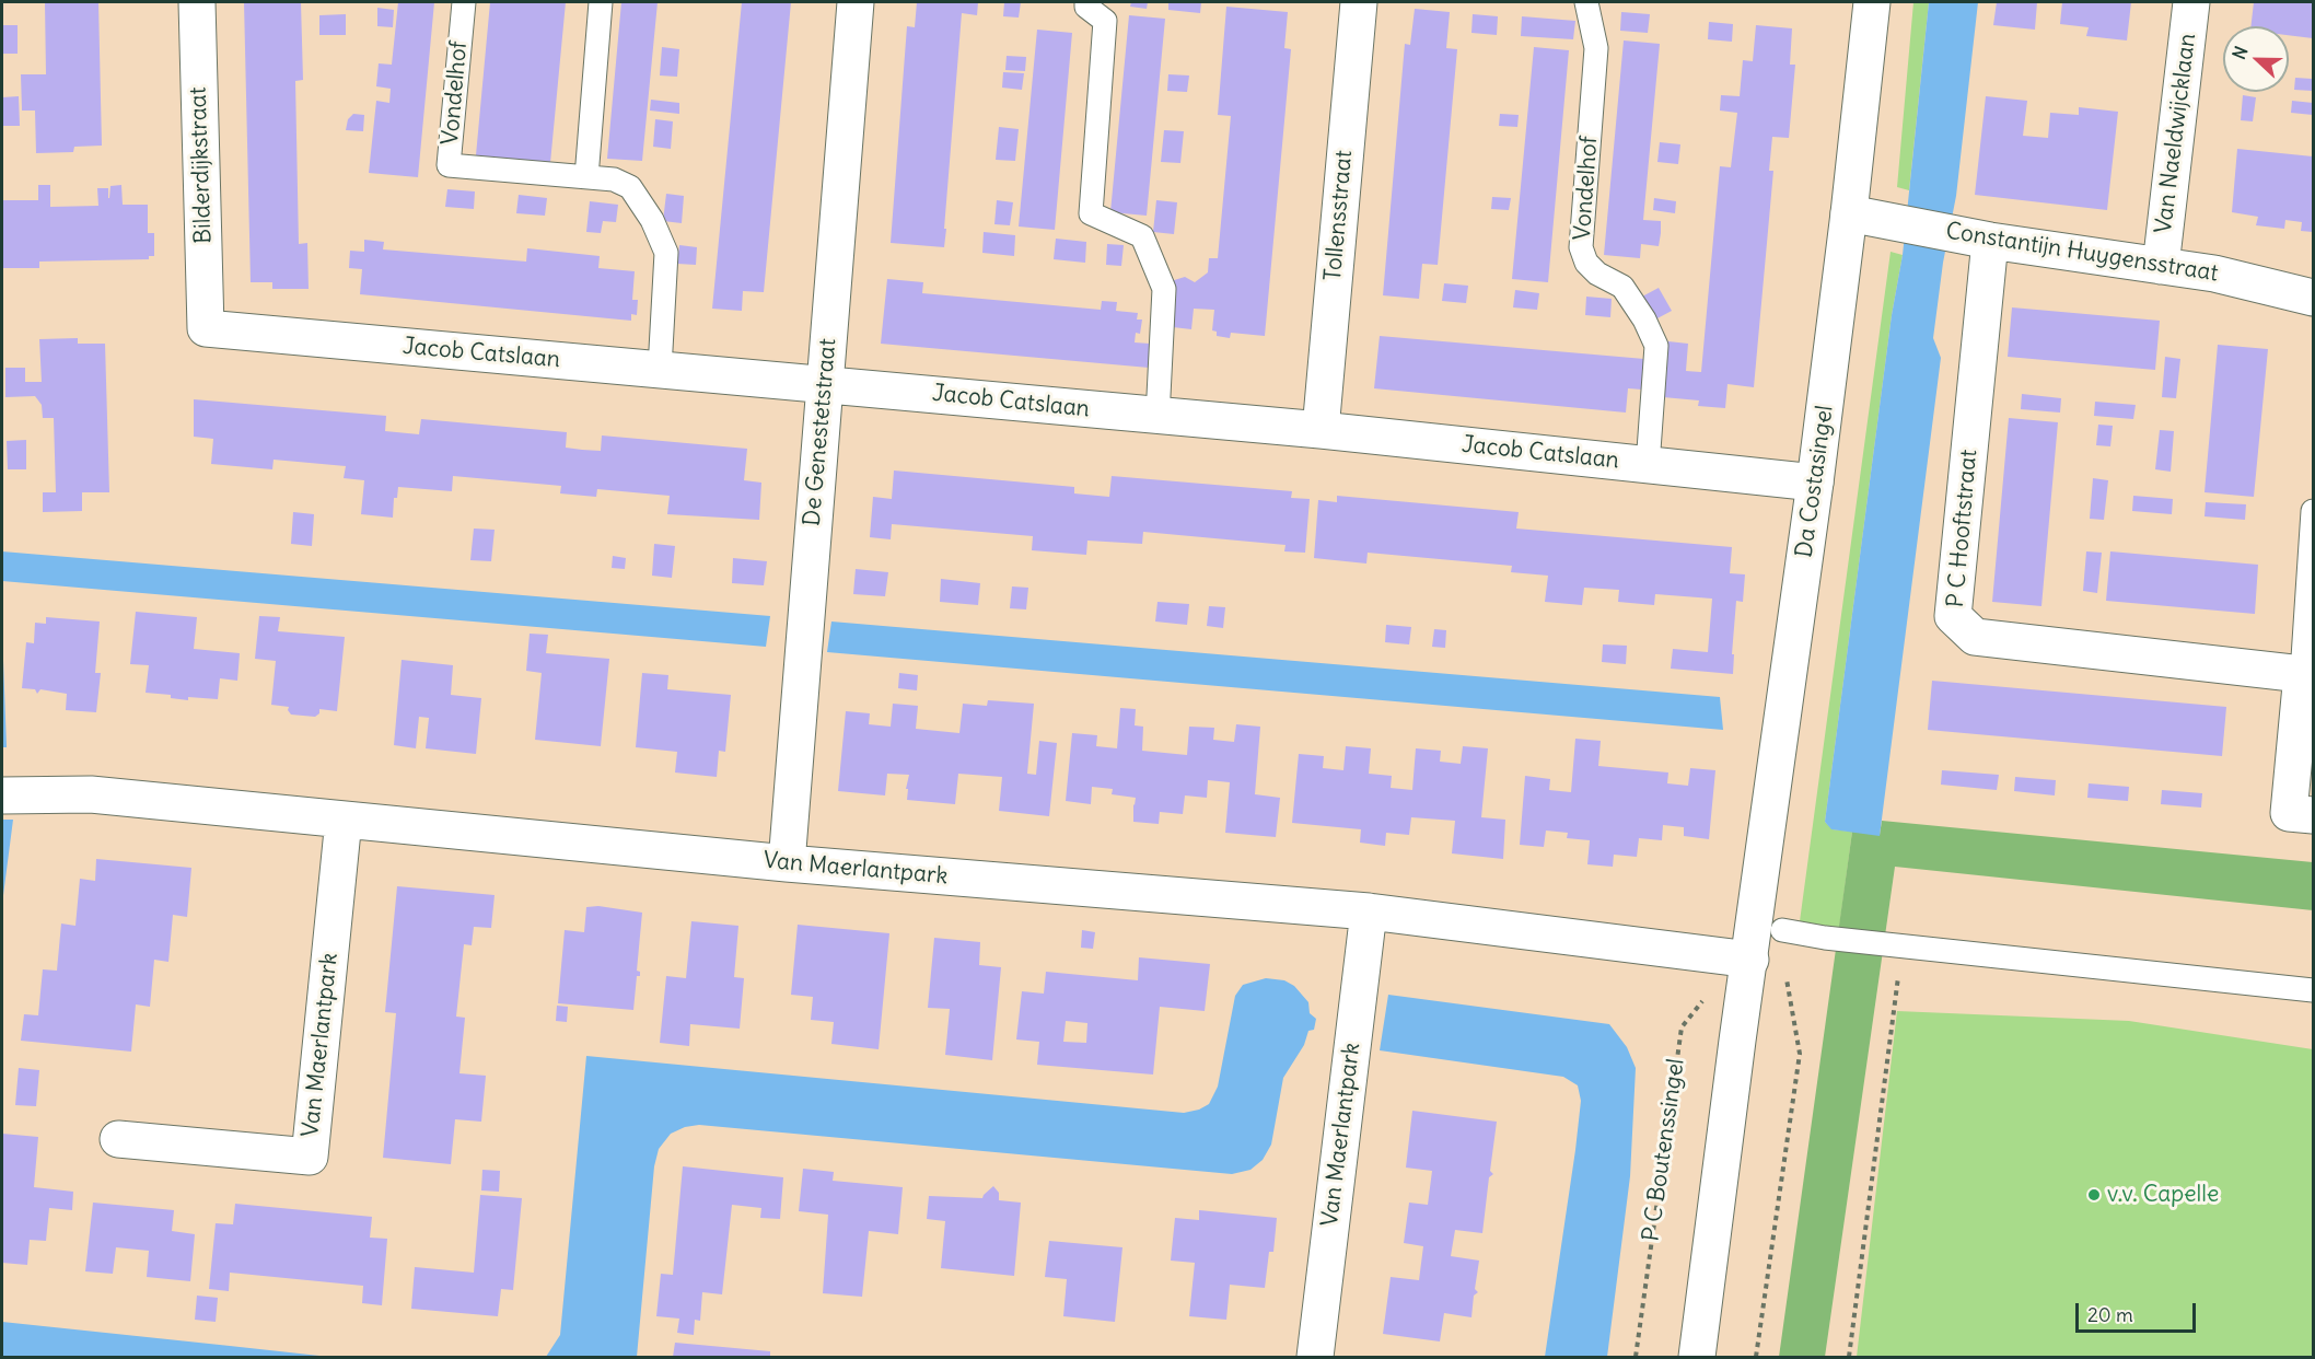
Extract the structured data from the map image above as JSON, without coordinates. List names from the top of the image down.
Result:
{
  "streets": {
    "street": [
      "Van Naeldwijcklaan",
      "Bilderdijkstraat",
      "Tollensstraat",
      "Constantijn Huygensstraat",
      "Jacob Catslaan",
      "De Genestetstraat",
      "Da Costasingel",
      "P C Hooftstraat",
      "Van Maerlantpark"
    ],
    "lane": ["Vondelhof"],
    "path": ["P C Boutenssingel"]
  },
  "crossings": [
    ["Vondelhof", "Jacob Catslaan"],
    ["Van Naeldwijcklaan", "Constantijn Huygensstraat"],
    ["Bilderdijkstraat", "Jacob Catslaan"],
    ["Tollensstraat", "Jacob Catslaan"],
    ["Constantijn Huygensstraat", "Da Costasingel"],
    ["Constantijn Huygensstraat", "P C Hooftstraat"],
    ["Jacob Catslaan", "De Genestetstraat"],
    ["Jacob Catslaan", "Da Costasingel"],
    ["De Genestetstraat", "Van Maerlantpark"],
    ["Da Costasingel", "Van Maerlantpark"],
    ["Da Costasingel", "P C Boutenssingel"],
    ["Van Maerlantpark", "P C Boutenssingel"]
  ],
  "places": ["v.v. Capelle"],
  "scale_bar": "20 m",
  "north": "left"
}
